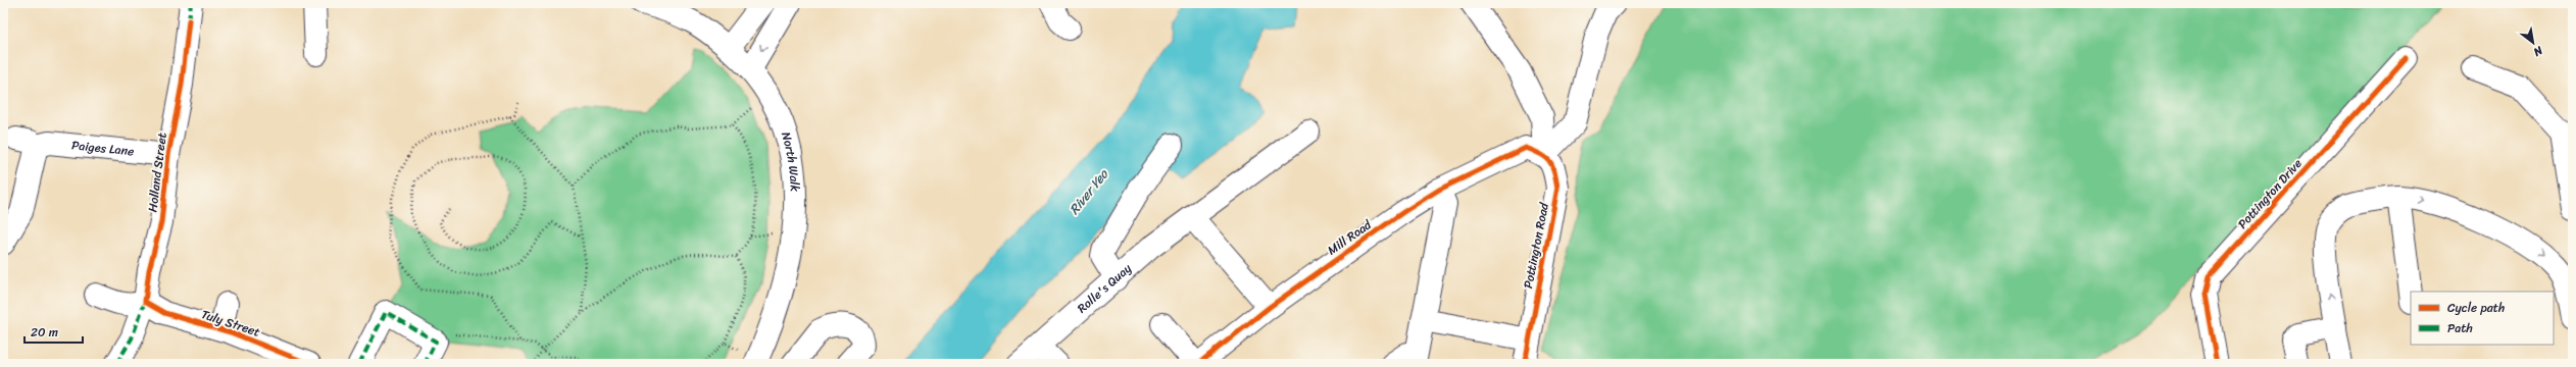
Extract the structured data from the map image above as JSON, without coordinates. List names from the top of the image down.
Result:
{
  "streets": {
    "street": [
      "Paiges Lane",
      "North Walk",
      "Holland Street",
      "Pottington Drive",
      "Mill Road",
      "Pottington Road",
      "Rolle's Quay",
      "Tuly Street"
    ]
  },
  "crossings": [
    ["Paiges Lane", "Holland Street"],
    ["Holland Street", "Tuly Street"],
    ["Mill Road", "Pottington Road"]
  ],
  "water": ["River Yeo"],
  "legend": ["Cycle path", "Path"],
  "scale_bar": "20 m",
  "north": "bottom right"
}
